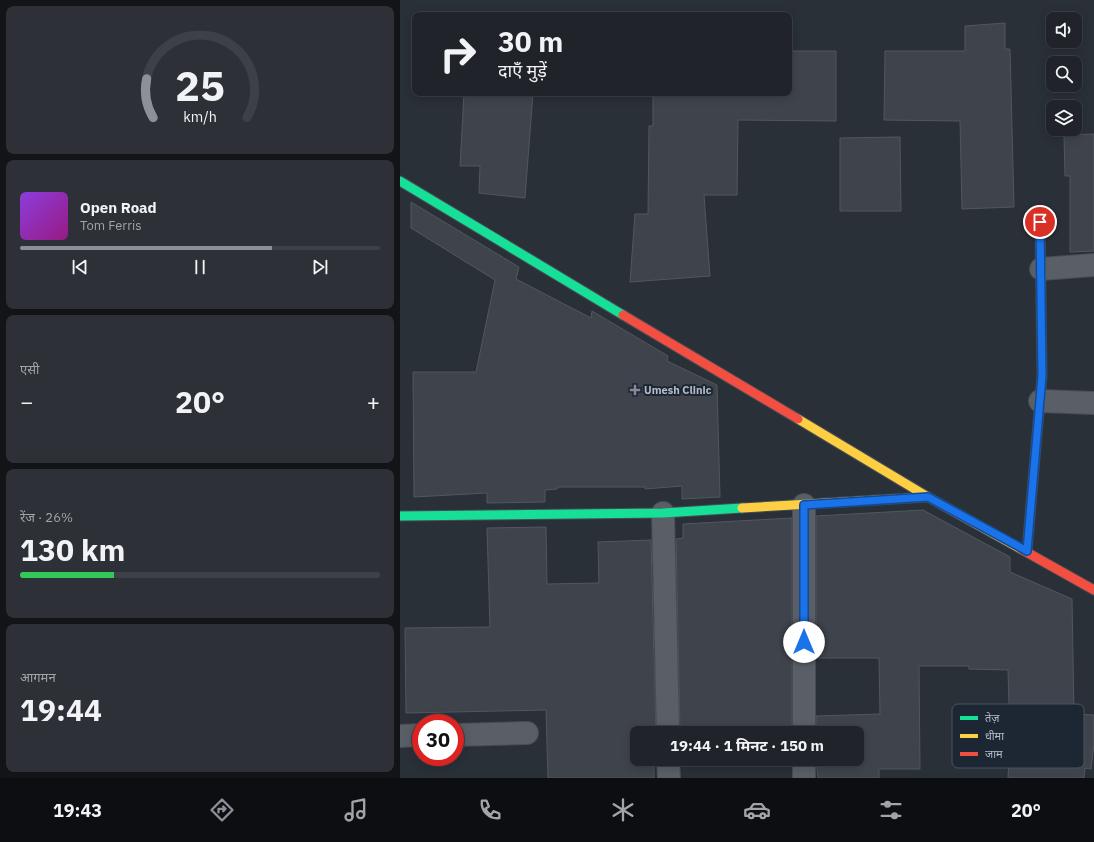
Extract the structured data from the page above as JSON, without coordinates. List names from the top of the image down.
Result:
{
  "places": {
    "health": ["Umesh Clinic"]
  },
  "legend": ["तेज़", "धीमा", "जाम"],
  "page": {
    "turn": ["30 m", "दाएँ मुड़ें"],
    "song": ["Open Road", "Tom Ferris"],
    "tile": [
      "एसी",
      ["रेंज · 26%", "130 km"],
      ["आगमन", "19:44"]
    ],
    "heat": ["−", "20°", "+"],
    "limit": "30",
    "trip": "19:44 · 1 मिनट · 150 m",
    "tabs": ["19:43", "20°"],
    "gauge": ["25", "km/h"]
  }
}
